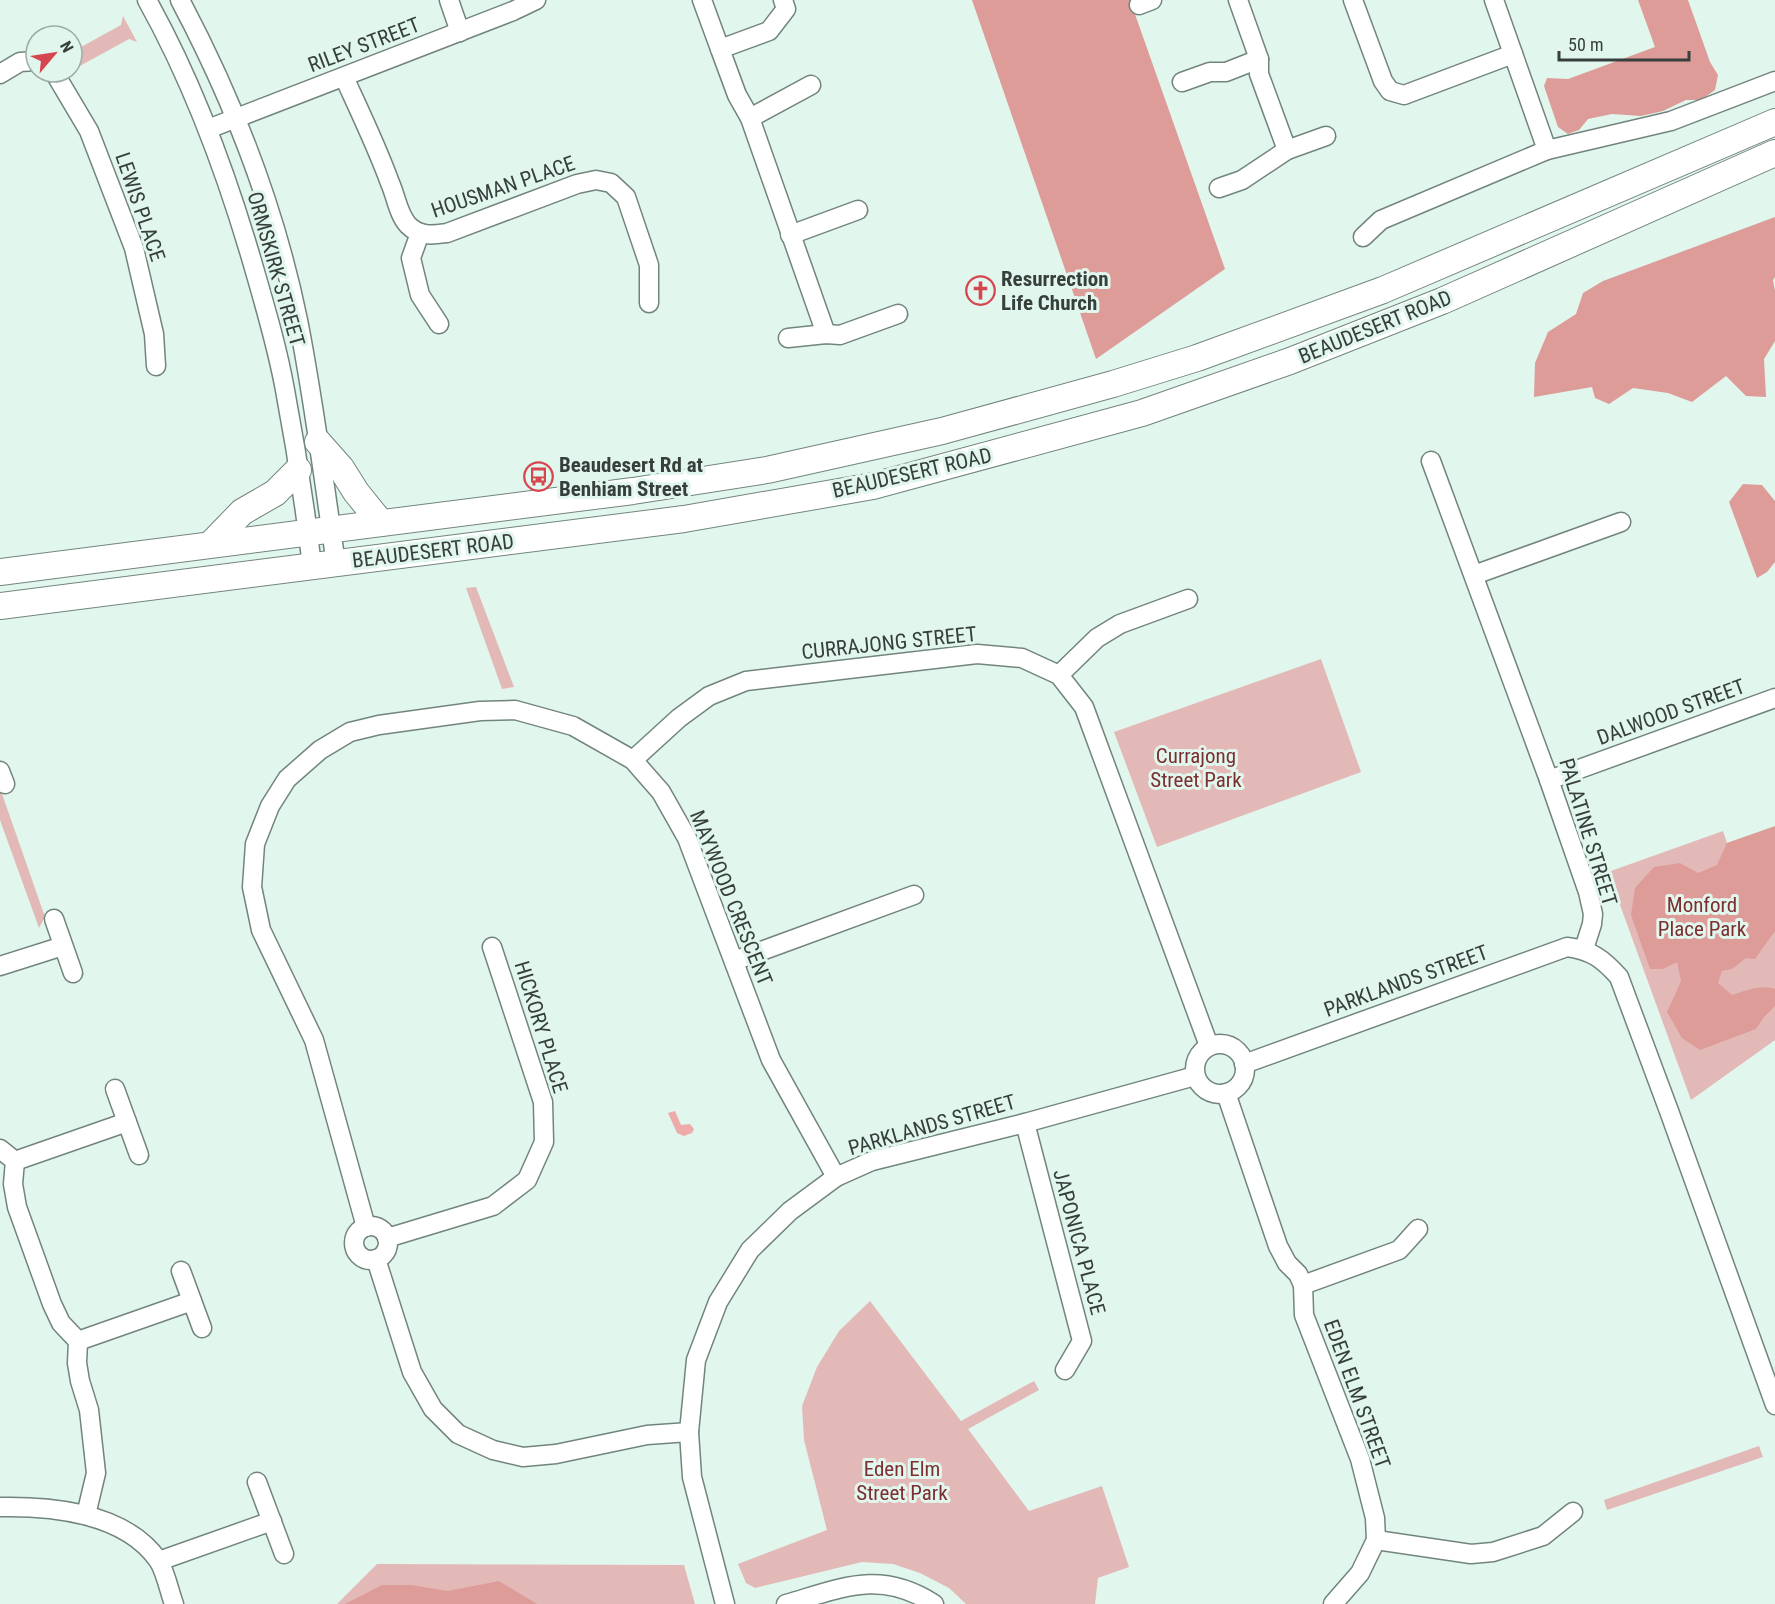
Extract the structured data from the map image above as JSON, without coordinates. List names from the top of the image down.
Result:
{
  "streets": {
    "highway": ["BEAUDESERT ROAD"],
    "street": [
      "RILEY STREET",
      "HOUSMAN PLACE",
      "LEWIS PLACE",
      "ORMSKIRK STREET",
      "CURRAJONG STREET",
      "DALWOOD STREET",
      "PALATINE STREET",
      "MAYWOOD CRESCENT",
      "PARKLANDS STREET",
      "HICKORY PLACE",
      "JAPONICA PLACE",
      "EDEN ELM STREET"
    ]
  },
  "crossings": [
    ["RILEY STREET", "HOUSMAN PLACE"],
    ["RILEY STREET", "ORMSKIRK STREET"],
    ["ORMSKIRK STREET", "BEAUDESERT ROAD"],
    ["CURRAJONG STREET", "MAYWOOD CRESCENT"],
    ["CURRAJONG STREET", "PARKLANDS STREET"],
    ["DALWOOD STREET", "PALATINE STREET"],
    ["PALATINE STREET", "PARKLANDS STREET"],
    ["MAYWOOD CRESCENT", "PARKLANDS STREET"],
    ["MAYWOOD CRESCENT", "HICKORY PLACE"],
    ["PARKLANDS STREET", "JAPONICA PLACE"]
  ],
  "parks": ["Currajong Street Park", "Monford Place Park", "Eden Elm Street Park"],
  "places": {
    "church": ["Resurrection Life Church"],
    "bus stop": ["Beaudesert Rd at Benhiam Street"]
  },
  "scale_bar": "50 m",
  "north": "top right"
}
